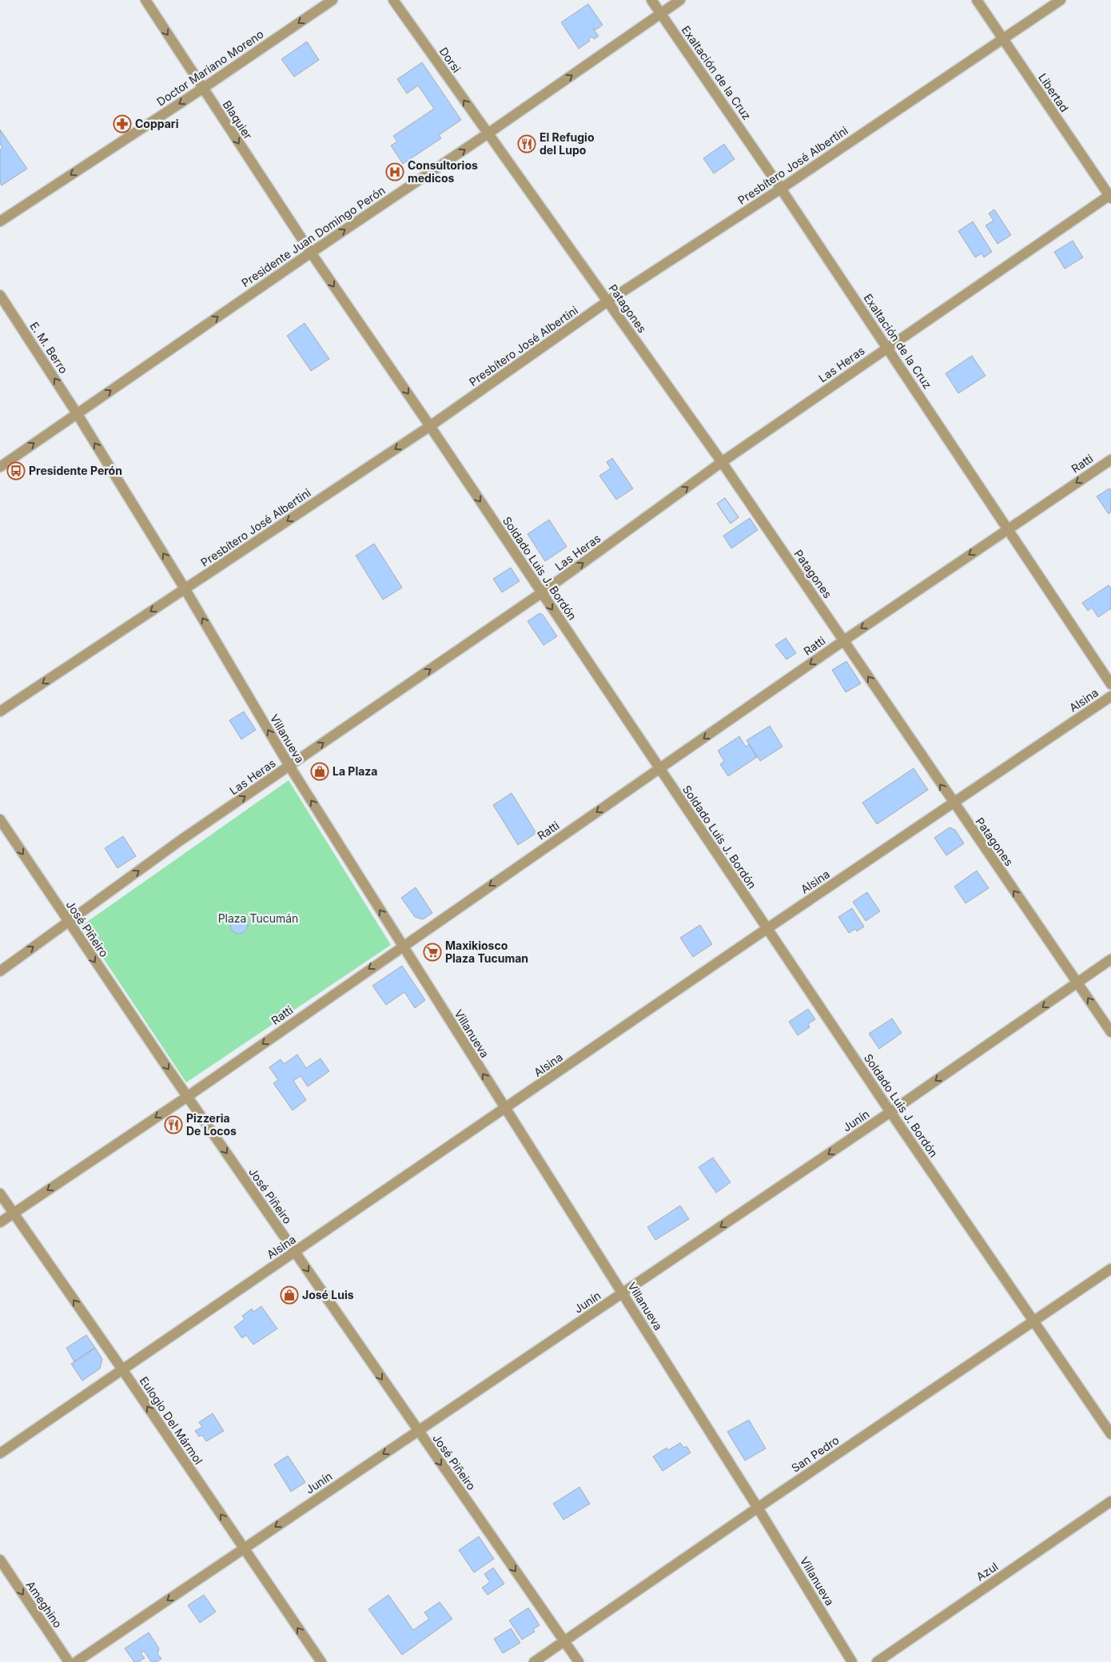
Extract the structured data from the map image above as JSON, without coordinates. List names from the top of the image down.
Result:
{
  "streets": {
    "street": [
      "Dorsi",
      "Doctor Mariano Moreno",
      "Exaltación de la Cruz",
      "Libertad",
      "Blaquier",
      "Presbítero José Albertini",
      "Presidente Juan Domingo Perón",
      "Patagones",
      "E. M. Berro",
      "Las Heras",
      "Ratti",
      "Soldado Luis J. Bordón",
      "Alsina",
      "Villanueva",
      "José Piñeiro",
      "Junín",
      "Eulogio Del Mármol",
      "San Pedro",
      "Azul",
      "Ameghino"
    ]
  },
  "crossings": [
    ["Dorsi", "Presidente Juan Domingo Perón"],
    ["Dorsi", "Patagones"],
    ["Doctor Mariano Moreno", "Blaquier"],
    ["Exaltación de la Cruz", "Presbítero José Albertini"],
    ["Exaltación de la Cruz", "Presidente Juan Domingo Perón"],
    ["Exaltación de la Cruz", "Las Heras"],
    ["Exaltación de la Cruz", "Ratti"],
    ["Libertad", "Presbítero José Albertini"],
    ["Libertad", "Las Heras"],
    ["Blaquier", "Presidente Juan Domingo Perón"],
    ["Blaquier", "Soldado Luis J. Bordón"],
    ["Presbítero José Albertini", "Patagones"],
    ["Presbítero José Albertini", "Soldado Luis J. Bordón"],
    ["Presbítero José Albertini", "Villanueva"],
    ["Presidente Juan Domingo Perón", "Patagones"],
    ["Presidente Juan Domingo Perón", "E. M. Berro"],
    ["Presidente Juan Domingo Perón", "Soldado Luis J. Bordón"],
    ["Presidente Juan Domingo Perón", "Villanueva"],
    ["Patagones", "Las Heras"],
    ["Patagones", "Ratti"],
    ["Patagones", "Alsina"],
    ["Patagones", "Junín"],
    ["E. M. Berro", "Villanueva"],
    ["Las Heras", "Soldado Luis J. Bordón"],
    ["Las Heras", "Villanueva"],
    ["Las Heras", "José Piñeiro"],
    ["Ratti", "Soldado Luis J. Bordón"],
    ["Ratti", "Villanueva"],
    ["Ratti", "José Piñeiro"],
    ["Ratti", "Eulogio Del Mármol"],
    ["Soldado Luis J. Bordón", "Alsina"],
    ["Soldado Luis J. Bordón", "Junín"],
    ["Soldado Luis J. Bordón", "San Pedro"],
    ["Alsina", "Villanueva"],
    ["Alsina", "José Piñeiro"],
    ["Alsina", "Eulogio Del Mármol"],
    ["Villanueva", "Junín"],
    ["Villanueva", "San Pedro"],
    ["José Piñeiro", "Junín"],
    ["José Piñeiro", "San Pedro"],
    ["Junín", "Eulogio Del Mármol"]
  ],
  "one_way": [
    "Dorsi",
    "Doctor Mariano Moreno",
    "Blaquier",
    "Presbítero José Albertini",
    "Presidente Juan Domingo Perón",
    "Patagones",
    "E. M. Berro",
    "Las Heras",
    "Ratti",
    "Soldado Luis J. Bordón",
    "Villanueva",
    "José Piñeiro",
    "Junín",
    "Eulogio Del Mármol",
    "Ameghino"
  ],
  "parks": ["Plaza Tucumán"],
  "places": {
    "pharmacy": ["Coppari"],
    "restaurant": ["El Refugio del Lupo", "Pizzeria De Locos"],
    "hospital": ["Consultorios medicos"],
    "bus stop": ["Presidente Perón"],
    "shop": ["La Plaza", "José Luis"],
    "supermarket": ["Maxikiosco Plaza Tucuman"]
  }
}
